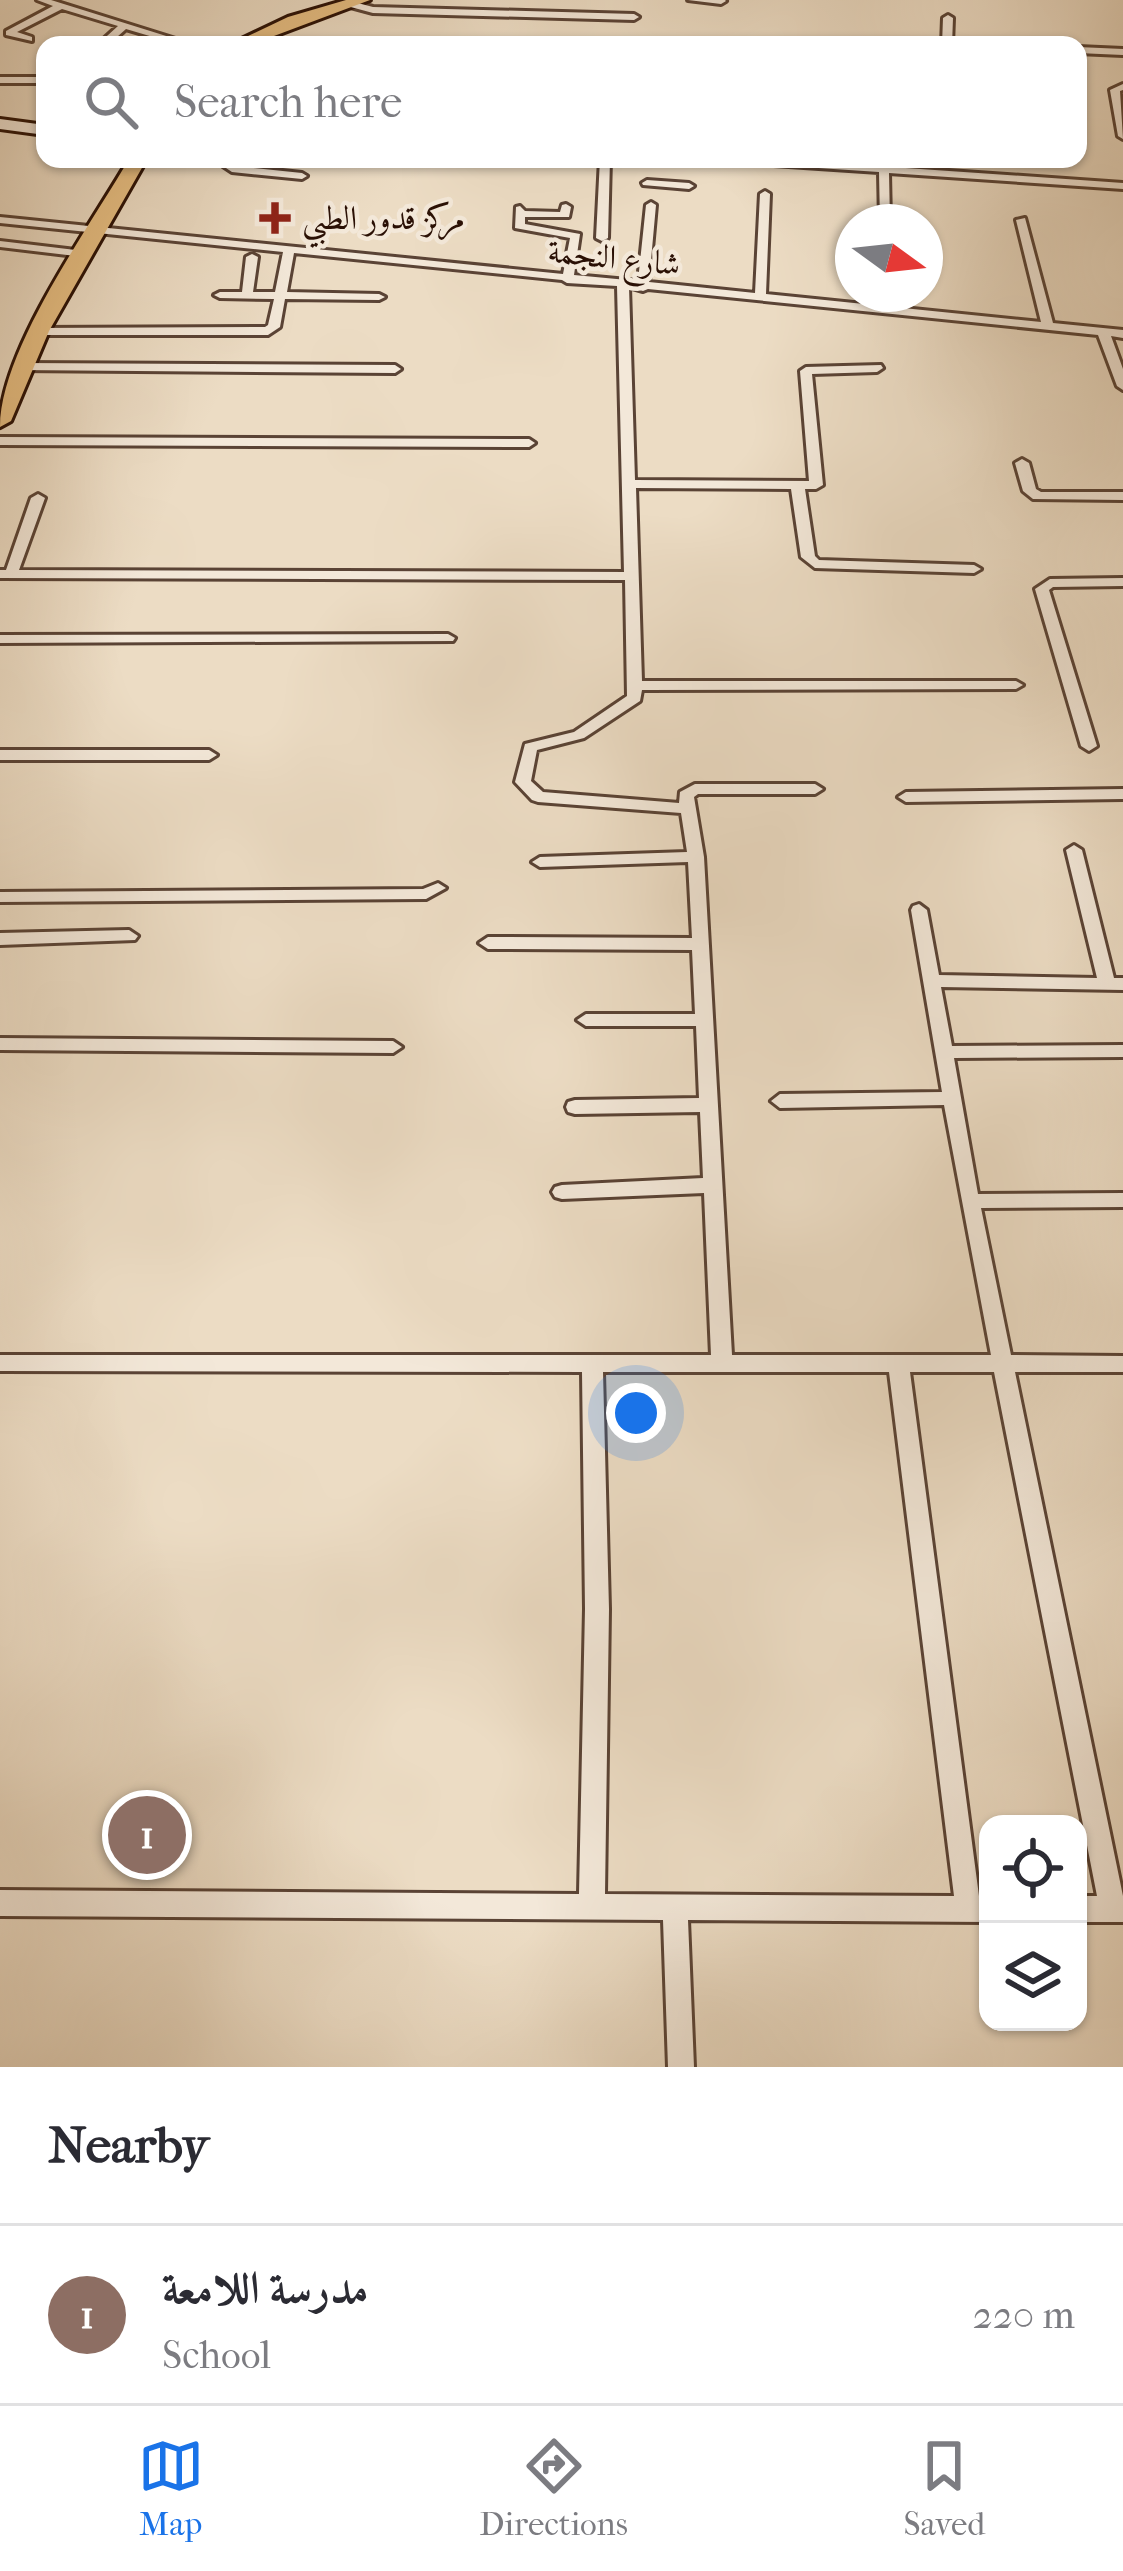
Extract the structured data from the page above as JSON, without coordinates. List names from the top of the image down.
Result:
{
  "streets": {
    "street": ["شارع النجمة"]
  },
  "places": {
    "health": ["مركز قدور الطبي"]
  },
  "north": "right",
  "page": {
    "search": "Search here",
    "pins": "1",
    "heading": "Nearby",
    "list": [
      {
        "mark": "1",
        "name": "مدرسة اللامعة",
        "note": "School",
        "value": "220 m"
      }
    ],
    "nav": ["Map", "Directions", "Saved"]
  }
}
